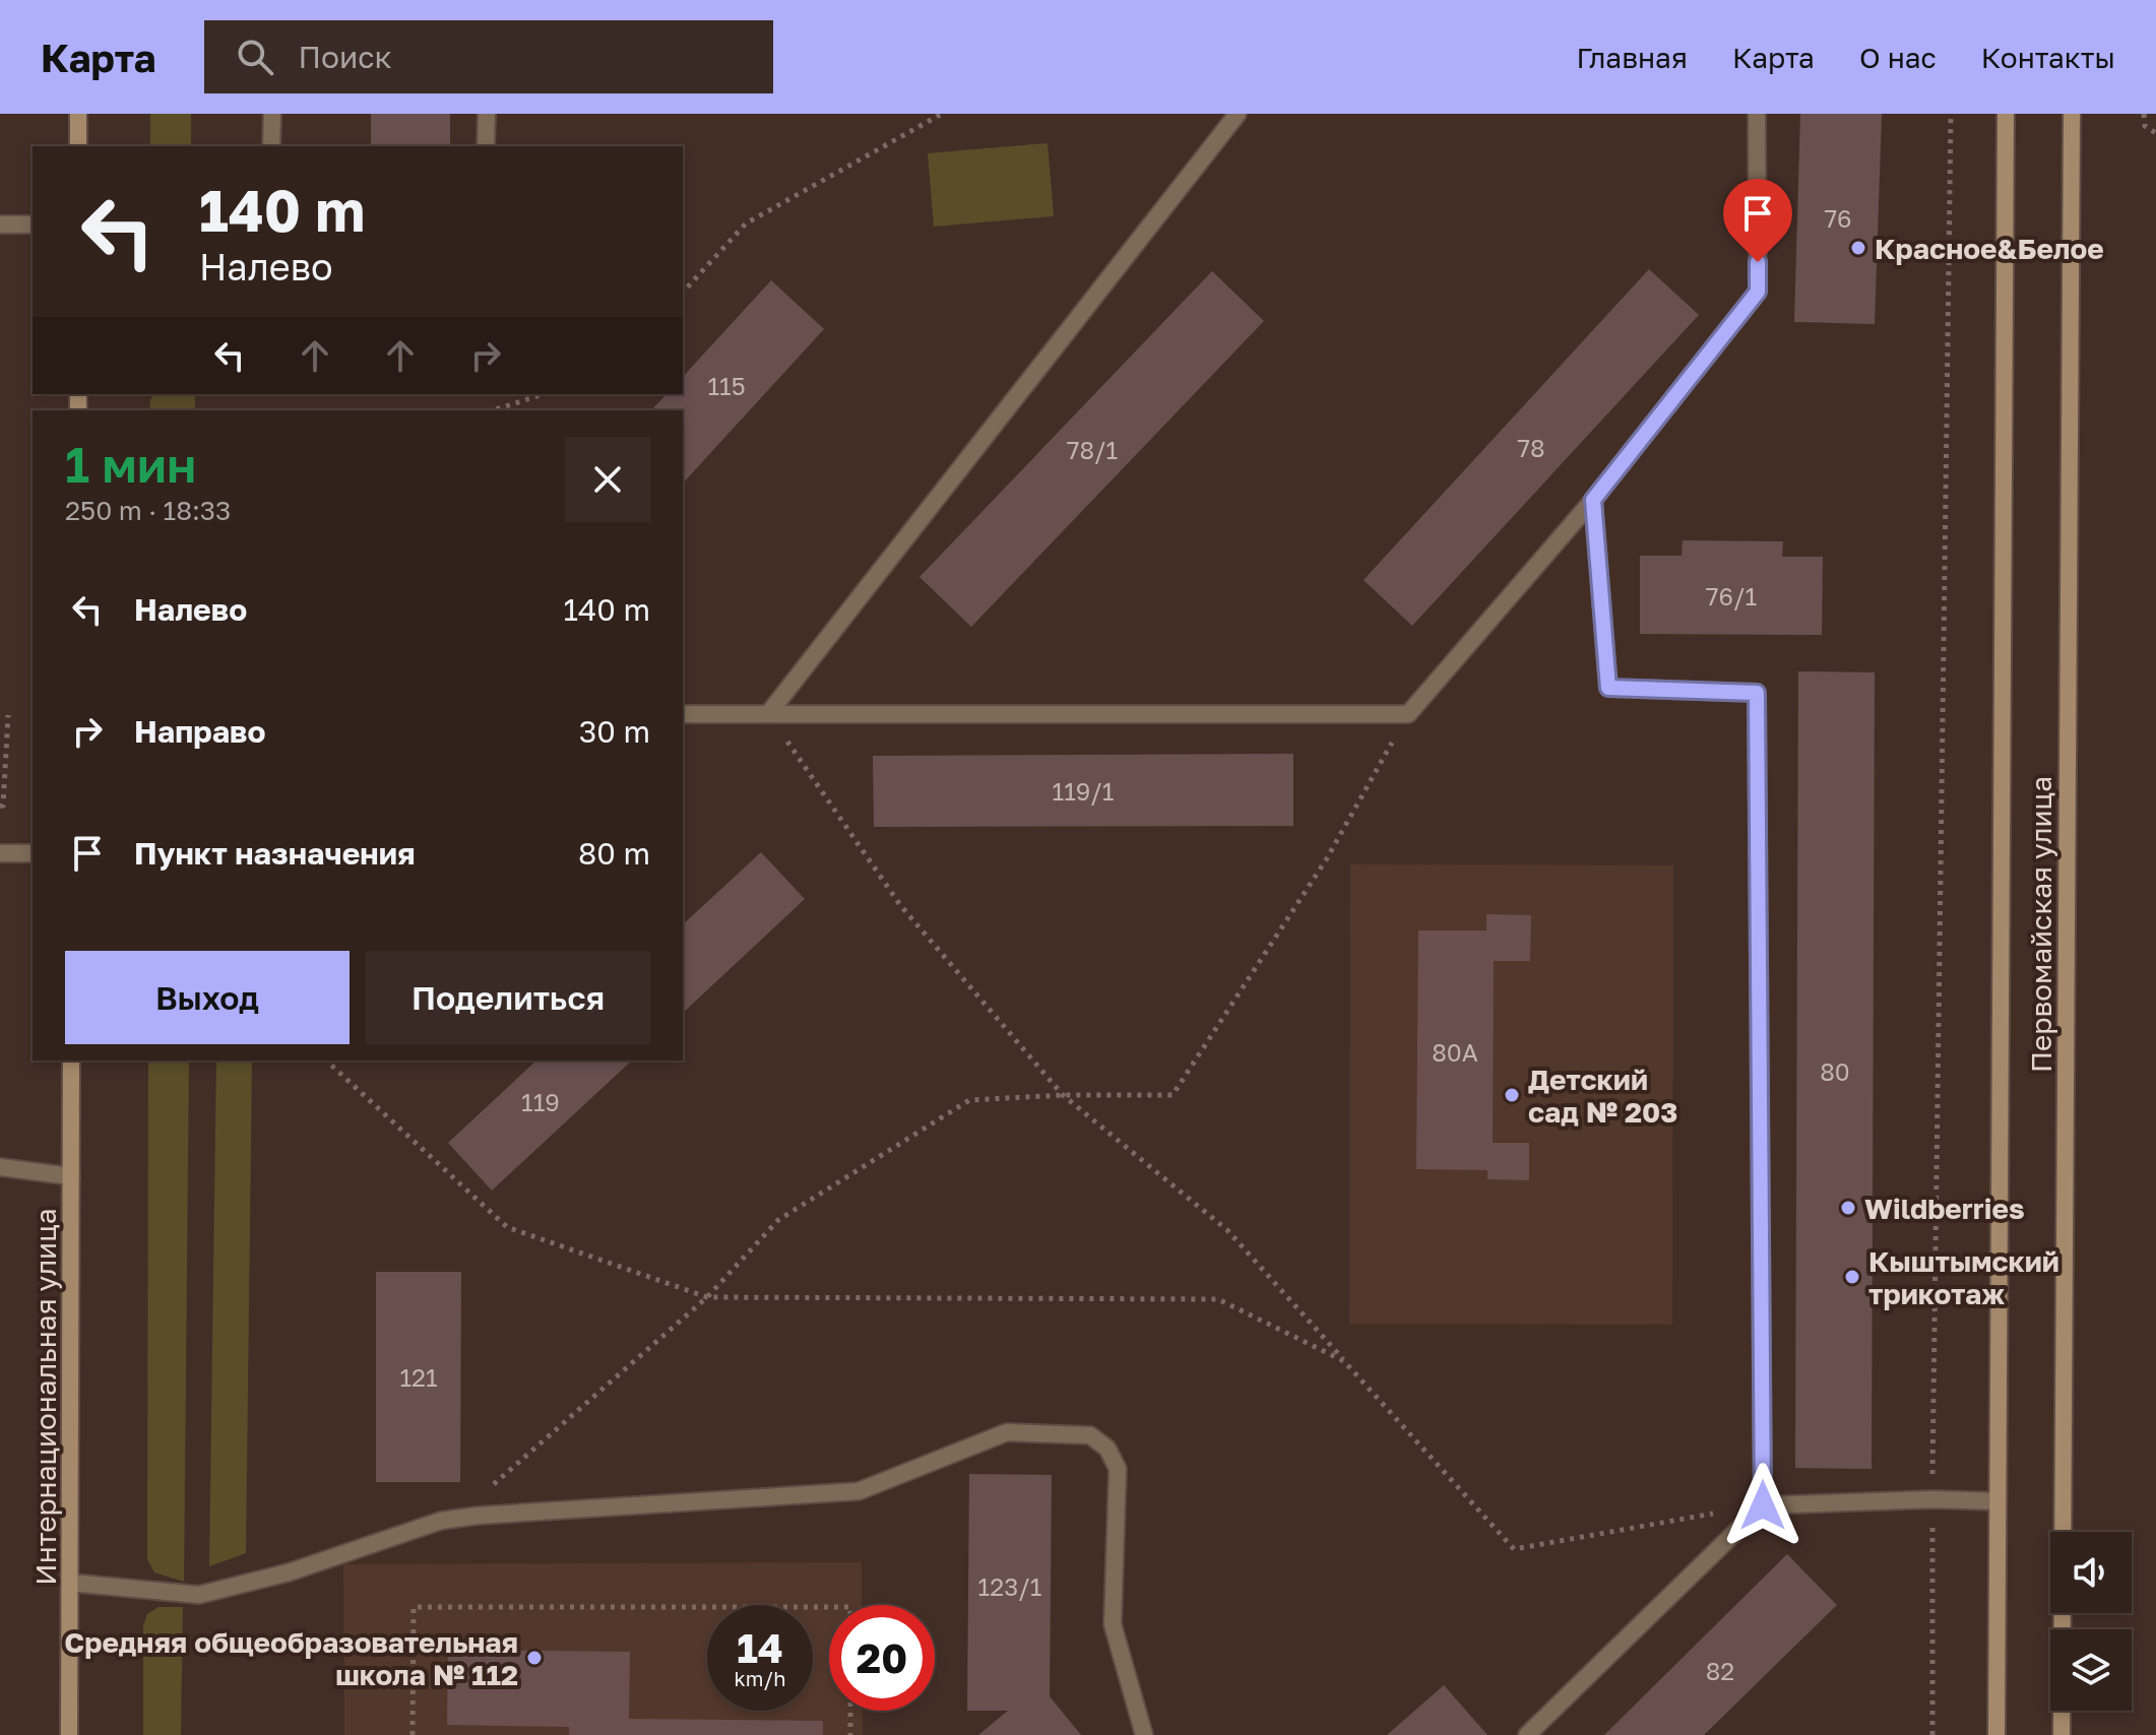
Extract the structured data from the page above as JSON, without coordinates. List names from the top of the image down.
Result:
{
  "streets": {
    "main road": ["Первомайская улица", "Интернациональная улица"]
  },
  "places": [
    "Красное&Белое",
    "Детский сад № 203",
    "Wildberries",
    "Кыштымский трикотаж",
    "Средняя общеобразовательная школа № 112"
  ],
  "house_numbers": [
    "76",
    "115",
    "78",
    "78/1",
    "76/1",
    "119/1",
    "80А",
    "80",
    "119",
    "121",
    "123/1",
    "82"
  ],
  "page": {
    "header": "Карта",
    "search": "Поиск",
    "nav": [
      "Главная",
      "Карта",
      "О нас",
      "Контакты"
    ],
    "turn": ["140 m", "Налево"],
    "heading": ["1 мин", "250 m · 18:33"],
    "list": [
      {
        "name": "Налево",
        "value": "140 m"
      },
      {
        "name": "Направо",
        "value": "30 m"
      },
      {
        "name": "Пункт назначения",
        "value": "80 m"
      }
    ],
    "buttons": ["Выход", "Поделиться"],
    "speed": "14 km/h",
    "limit": "20"
  }
}
